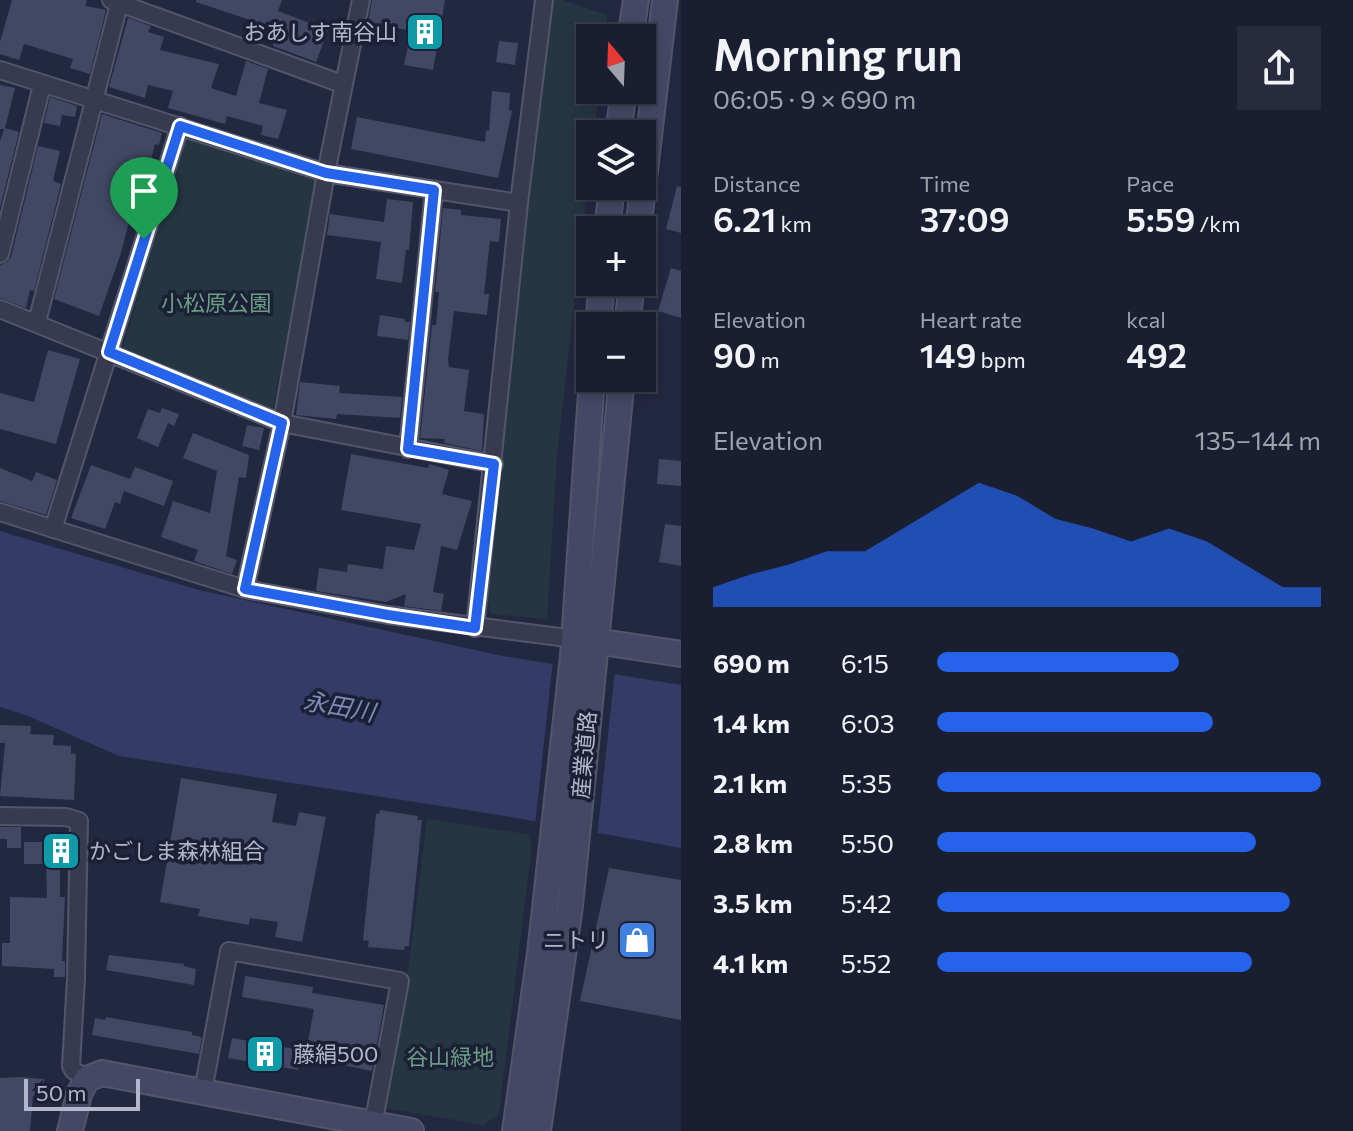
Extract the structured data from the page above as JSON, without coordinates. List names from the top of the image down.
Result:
{
  "streets": {
    "main road": ["産業道路"]
  },
  "water": ["永田川"],
  "parks": ["小松原公園", "谷山緑地"],
  "places": {
    "building": ["おあしす南谷山", "かごしま森林組合", "藤絹500"],
    "shop": ["ニトリ"]
  },
  "scale_bar": "50 m",
  "north": "top",
  "page": {
    "heading": ["Morning run", "06:05 · 9 × 690 m"],
    "map_buttons": ["+", "−"],
    "stats": [
      ["Distance", "6.21 km"],
      ["Time", "37:09"],
      ["Pace", "5:59 /km"],
      ["Elevation", "90 m"],
      ["Heart rate", "149 bpm"],
      ["kcal", "492"]
    ],
    "chart": ["Elevation", "135–144 m"],
    "list": [
      {
        "name": "690 m",
        "note": "6:15"
      },
      {
        "name": "1.4 km",
        "note": "6:03"
      },
      {
        "name": "2.1 km",
        "note": "5:35"
      },
      {
        "name": "2.8 km",
        "note": "5:50"
      },
      {
        "name": "3.5 km",
        "note": "5:42"
      },
      {
        "name": "4.1 km",
        "note": "5:52"
      }
    ],
    "scale": "50 m"
  }
}
